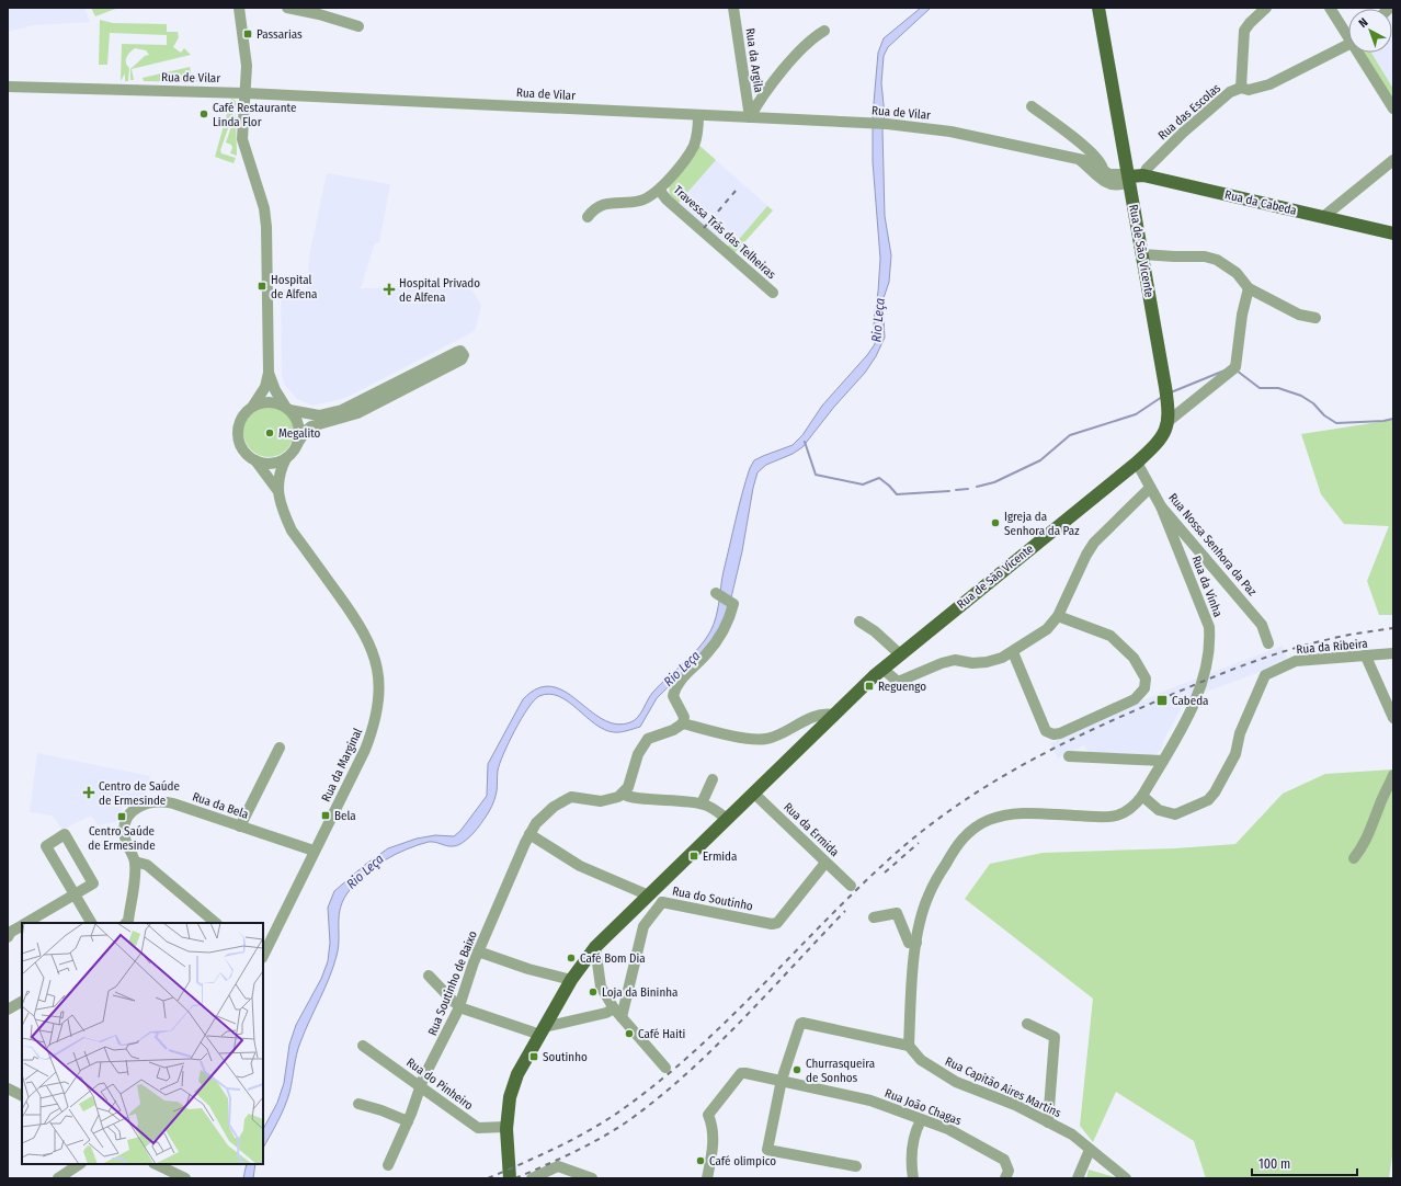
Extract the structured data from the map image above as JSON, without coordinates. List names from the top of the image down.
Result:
{
  "streets": {
    "main road": ["Rua da Cabeda", "Rua de São Vicente"],
    "street": [
      "Rua da Argila",
      "Rua de Vilar",
      "Rua das Escolas",
      "Travessa Trás das Telheiras",
      "Rua Nossa Senhora da Paz",
      "Rua da Vinha",
      "Rua da Ribeira",
      "Rua da Marginal",
      "Rua da Bela",
      "Rua da Ermida",
      "Rua do Soutinho",
      "Rua Soutinho de Baixo",
      "Rua do Pinheiro",
      "Rua Capitão Aires Martins",
      "Rua João Chagas"
    ]
  },
  "crossings": [
    ["Rua da Argila", "Rua de Vilar"],
    ["Rua de Vilar", "Rua da Cabeda"],
    ["Rua de Vilar", "Rua de São Vicente"],
    ["Rua das Escolas", "Rua da Cabeda"],
    ["Rua da Cabeda", "Rua de São Vicente"],
    ["Rua de São Vicente", "Rua Nossa Senhora da Paz"],
    ["Rua de São Vicente", "Rua da Ermida"],
    ["Rua de São Vicente", "Rua do Pinheiro"],
    ["Rua Nossa Senhora da Paz", "Rua da Vinha"],
    ["Rua da Vinha", "Rua da Ribeira"],
    ["Rua da Marginal", "Rua da Bela"],
    ["Rua da Ermida", "Rua do Soutinho"],
    ["Rua Soutinho de Baixo", "Rua do Pinheiro"]
  ],
  "water": ["Rio Leça"],
  "places": {
    "transit": [
      "Passarias",
      "Hospital de Alfena",
      "Reguengo",
      "Cabeda",
      "Bela",
      "Centro Saúde de Ermesinde",
      "Ermida",
      "Soutinho"
    ],
    "other": [
      "Café Restaurante Linda Flor",
      "Megalito",
      "Igreja da Senhora da Paz",
      "Café Bom Dia",
      "Loja da Bininha",
      "Café Haiti",
      "Churrasqueira de Sonhos",
      "Café olimpico"
    ],
    "health": ["Hospital Privado de Alfena", "Centro de Saúde de Ermesinde"]
  },
  "scale_bar": "100 m",
  "north": "top left"
}
